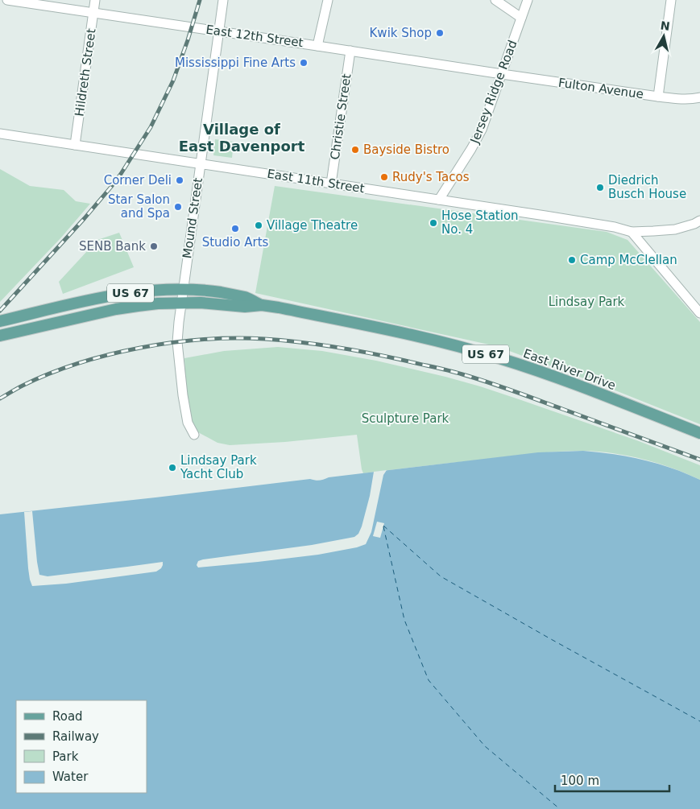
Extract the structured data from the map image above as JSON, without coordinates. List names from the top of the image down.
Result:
{
  "streets": {
    "main road": ["US 67", "East River Drive"],
    "street": [
      "East 12th Street",
      "Hildreth Street",
      "Fulton Avenue",
      "Jersey Ridge Road",
      "Christie Street",
      "East 11th Street",
      "Mound Street"
    ]
  },
  "crossings": [
    ["East 12th Street", "Hildreth Street"],
    ["East 12th Street", "Fulton Avenue"],
    ["East 12th Street", "Jersey Ridge Road"],
    ["East 12th Street", "Christie Street"],
    ["East 12th Street", "Mound Street"],
    ["Hildreth Street", "East 11th Street"],
    ["Fulton Avenue", "Jersey Ridge Road"],
    ["Jersey Ridge Road", "East 11th Street"],
    ["Christie Street", "East 11th Street"],
    ["East 11th Street", "Mound Street"],
    ["Mound Street", "East River Drive"]
  ],
  "districts": ["Village of East Davenport"],
  "parks": ["Lindsay Park", "Sculpture Park"],
  "places": [
    "Kwik Shop",
    "Mississippi Fine Arts",
    "Bayside Bistro",
    "Rudy's Tacos",
    "Corner Deli",
    "Diedrich Busch House",
    "Star Salon and Spa",
    "Hose Station No. 4",
    "Village Theatre",
    "Studio Arts",
    "SENB Bank",
    "Camp McClellan",
    "Lindsay Park Yacht Club"
  ],
  "legend": [
    "Road",
    "Railway",
    "Park",
    "Water"
  ],
  "scale_bar": "100 m",
  "north": "top"
}
